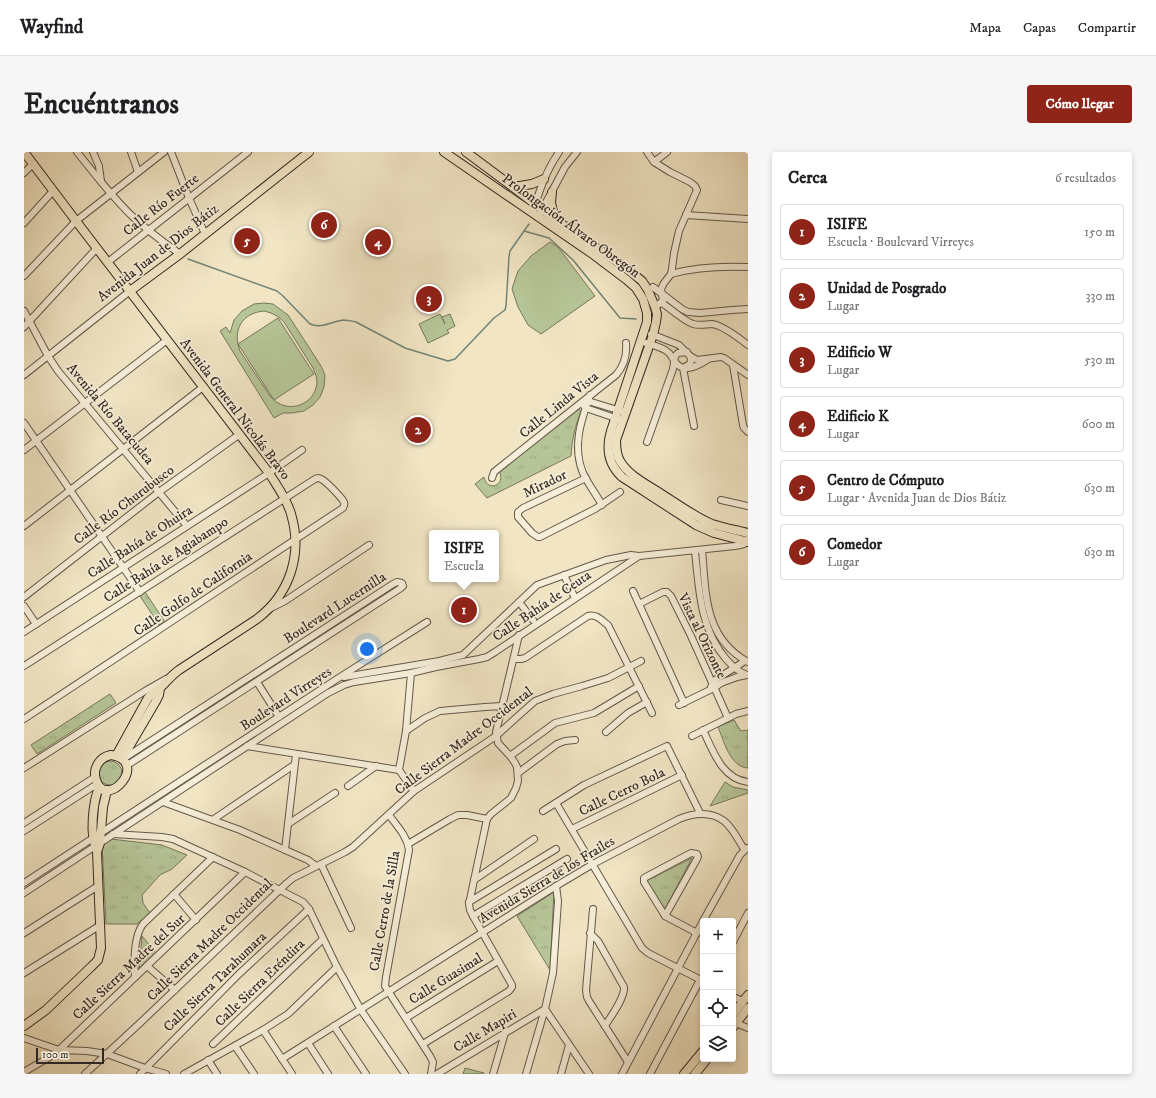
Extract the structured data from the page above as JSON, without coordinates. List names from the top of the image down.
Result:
{
  "streets": {
    "main road": ["Prolongación Álvaro Obregón", "Avenida Juan de Dios Bátiz", "Avenida General Nicolás Bravo"],
    "street": [
      "Calle Río Fuerte",
      "Calle Linda Vista",
      "Avenida Río Batacudea",
      "Mirador",
      "Calle Río Churubusco",
      "Calle Bahía de Ohuira",
      "Calle Bahía de Agiabampo",
      "Calle Golfo de California",
      "Calle Bahía de Ceuta",
      "Boulevard Lucernilla",
      "Vista al Orizonte",
      "Boulevard Virreyes",
      "Calle Sierra Madre Occidental",
      "Calle Cerro Bola",
      "Avenida Sierra de los Frailes",
      "Calle Cerro de la Silla",
      "Calle Sierra Madre del Sur",
      "Calle Guasimal",
      "Calle Sierra Tarahumara",
      "Calle Sierra Eréndira",
      "Calle Mapiri"
    ]
  },
  "crossings": [
    ["Calle Río Fuerte", "Avenida General Nicolás Bravo"],
    ["Prolongación Álvaro Obregón", "Calle Bahía de Ceuta"],
    ["Avenida Juan de Dios Bátiz", "Avenida General Nicolás Bravo"],
    ["Avenida Juan de Dios Bátiz", "Avenida Río Batacudea"],
    ["Avenida General Nicolás Bravo", "Calle Río Churubusco"],
    ["Avenida General Nicolás Bravo", "Calle Bahía de Ohuira"],
    ["Avenida General Nicolás Bravo", "Calle Bahía de Agiabampo"],
    ["Avenida General Nicolás Bravo", "Calle Golfo de California"],
    ["Avenida General Nicolás Bravo", "Boulevard Lucernilla"],
    ["Avenida Río Batacudea", "Calle Río Churubusco"],
    ["Avenida Río Batacudea", "Calle Bahía de Ohuira"],
    ["Calle Bahía de Agiabampo", "Calle Golfo de California"],
    ["Calle Bahía de Ceuta", "Boulevard Virreyes"],
    ["Calle Sierra Madre Occidental", "Calle Cerro de la Silla"],
    ["Avenida Sierra de los Frailes", "Calle Cerro de la Silla"]
  ],
  "scale_bar": "100 m",
  "page": {
    "header": "Wayfind",
    "nav": ["Mapa", "Capas", "Compartir"],
    "buttons": "Cómo llegar",
    "title": "Encuéntranos",
    "heading": ["Cerca", "6 resultados"],
    "list": [
      {
        "mark": "1",
        "name": "ISIFE",
        "note": "Escuela · Boulevard Virreyes",
        "value": "150 m"
      },
      {
        "mark": "2",
        "name": "Unidad de Posgrado",
        "note": "Lugar",
        "value": "330 m"
      },
      {
        "mark": "3",
        "name": "Edificio W",
        "note": "Lugar",
        "value": "530 m"
      },
      {
        "mark": "4",
        "name": "Edificio K",
        "note": "Lugar",
        "value": "600 m"
      },
      {
        "mark": "5",
        "name": "Centro de Cómputo",
        "note": "Lugar · Avenida Juan de Dios Bátiz",
        "value": "630 m"
      },
      {
        "mark": "6",
        "name": "Comedor",
        "note": "Lugar",
        "value": "630 m"
      }
    ],
    "pins": [
      "6",
      "5",
      "4",
      "3",
      "2",
      "1"
    ],
    "popup": ["ISIFE", "Escuela"],
    "map_buttons": ["+", "−"],
    "scale": "100 m"
  }
}
